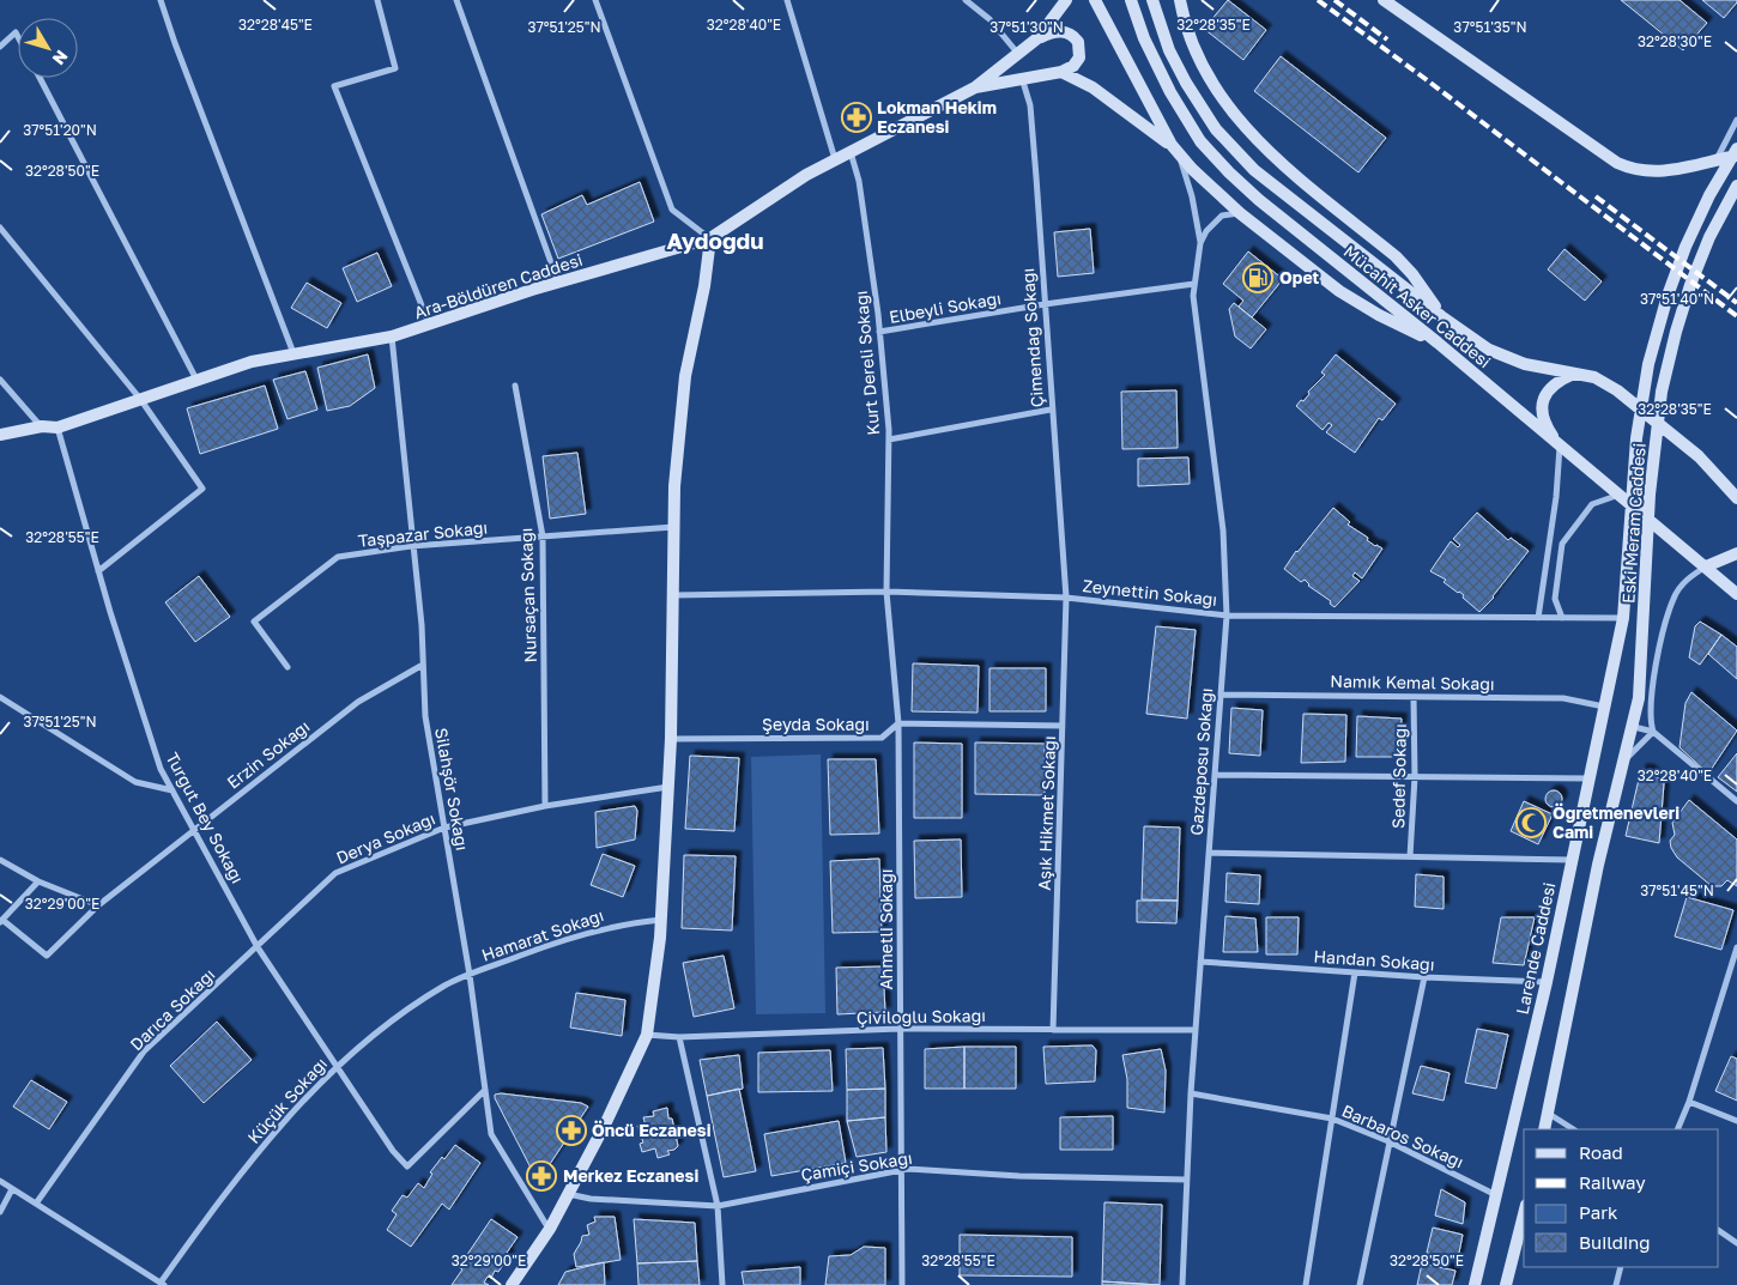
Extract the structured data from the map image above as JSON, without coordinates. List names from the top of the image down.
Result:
{
  "streets": {
    "main road": [
      "Ara-Böldüren Caddesi",
      "Mücahit Asker Caddesi",
      "Eski Meram Caddesi",
      "Larende Caddesi"
    ],
    "street": [
      "Elbeyli Sokağı",
      "Çimendağ Sokağı",
      "Kurt Dereli Sokağı",
      "Taşpazar Sokağı",
      "Zeynettin Sokağı",
      "Nursaçan Sokağı",
      "Namık Kemal Sokağı",
      "Şeyda Sokağı",
      "Erzin Sokağı",
      "Gazdeposu Sokağı",
      "Sedef Sokağı",
      "Silahşör Sokağı",
      "Aşık Hikmet Sokağı",
      "Turgut Bey Sokağı",
      "Derya Sokağı",
      "Ahmetli Sokağı",
      "Hamarat Sokağı",
      "Handan Sokağı",
      "Darıca Sokağı",
      "Çiviloğlu Sokağı",
      "Küçük Sokağı",
      "Barbaros Sokağı",
      "Çamiçi Sokağı"
    ]
  },
  "crossings": [
    ["Ara-Böldüren Caddesi", "Çimendağ Sokağı"],
    ["Ara-Böldüren Caddesi", "Kurt Dereli Sokağı"],
    ["Ara-Böldüren Caddesi", "Silahşör Sokağı"],
    ["Ara-Böldüren Caddesi", "Turgut Bey Sokağı"],
    ["Elbeyli Sokağı", "Çimendağ Sokağı"],
    ["Elbeyli Sokağı", "Kurt Dereli Sokağı"],
    ["Elbeyli Sokağı", "Gazdeposu Sokağı"],
    ["Çimendağ Sokağı", "Zeynettin Sokağı"],
    ["Çimendağ Sokağı", "Aşık Hikmet Sokağı"],
    ["Kurt Dereli Sokağı", "Ahmetli Sokağı"],
    ["Eski Meram Caddesi", "Zeynettin Sokağı"],
    ["Eski Meram Caddesi", "Larende Caddesi"],
    ["Taşpazar Sokağı", "Nursaçan Sokağı"],
    ["Taşpazar Sokağı", "Silahşör Sokağı"],
    ["Zeynettin Sokağı", "Gazdeposu Sokağı"],
    ["Zeynettin Sokağı", "Aşık Hikmet Sokağı"],
    ["Zeynettin Sokağı", "Ahmetli Sokağı"],
    ["Zeynettin Sokağı", "Larende Caddesi"],
    ["Nursaçan Sokağı", "Derya Sokağı"],
    ["Namık Kemal Sokağı", "Gazdeposu Sokağı"],
    ["Namık Kemal Sokağı", "Sedef Sokağı"],
    ["Namık Kemal Sokağı", "Larende Caddesi"],
    ["Şeyda Sokağı", "Ahmetli Sokağı"],
    ["Erzin Sokağı", "Silahşör Sokağı"],
    ["Erzin Sokağı", "Turgut Bey Sokağı"],
    ["Gazdeposu Sokağı", "Handan Sokağı"],
    ["Gazdeposu Sokağı", "Çiviloğlu Sokağı"],
    ["Gazdeposu Sokağı", "Barbaros Sokağı"],
    ["Gazdeposu Sokağı", "Çamiçi Sokağı"],
    ["Silahşör Sokağı", "Turgut Bey Sokağı"],
    ["Silahşör Sokağı", "Derya Sokağı"],
    ["Silahşör Sokağı", "Hamarat Sokağı"],
    ["Silahşör Sokağı", "Küçük Sokağı"],
    ["Aşık Hikmet Sokağı", "Çiviloğlu Sokağı"],
    ["Turgut Bey Sokağı", "Darıca Sokağı"],
    ["Turgut Bey Sokağı", "Küçük Sokağı"],
    ["Derya Sokağı", "Darıca Sokağı"],
    ["Ahmetli Sokağı", "Çiviloğlu Sokağı"],
    ["Ahmetli Sokağı", "Çamiçi Sokağı"],
    ["Hamarat Sokağı", "Küçük Sokağı"],
    ["Larende Caddesi", "Handan Sokağı"],
    ["Larende Caddesi", "Barbaros Sokağı"]
  ],
  "districts": ["Aydoğdu"],
  "places": {
    "pharmacy": ["Lokman Hekim Eczanesi", "Öncü Eczanesi", "Merkez Eczanesi"],
    "fuel station": ["Opet"],
    "mosque": ["Öğretmenevleri Cami"]
  },
  "legend": [
    "Road",
    "Railway",
    "Park",
    "Building"
  ],
  "north": "bottom right",
  "coordinates": [
    "32°28'45\"E",
    "32°28'40\"E",
    "32°28'35\"E",
    "37°51'25\"N",
    "37°51'30\"N",
    "37°51'35\"N",
    "32°28'30\"E",
    "37°51'20\"N",
    "32°28'50\"E",
    "37°51'40\"N",
    "32°28'55\"E",
    "37°51'45\"N",
    "32°29'00\"E"
  ]
}
